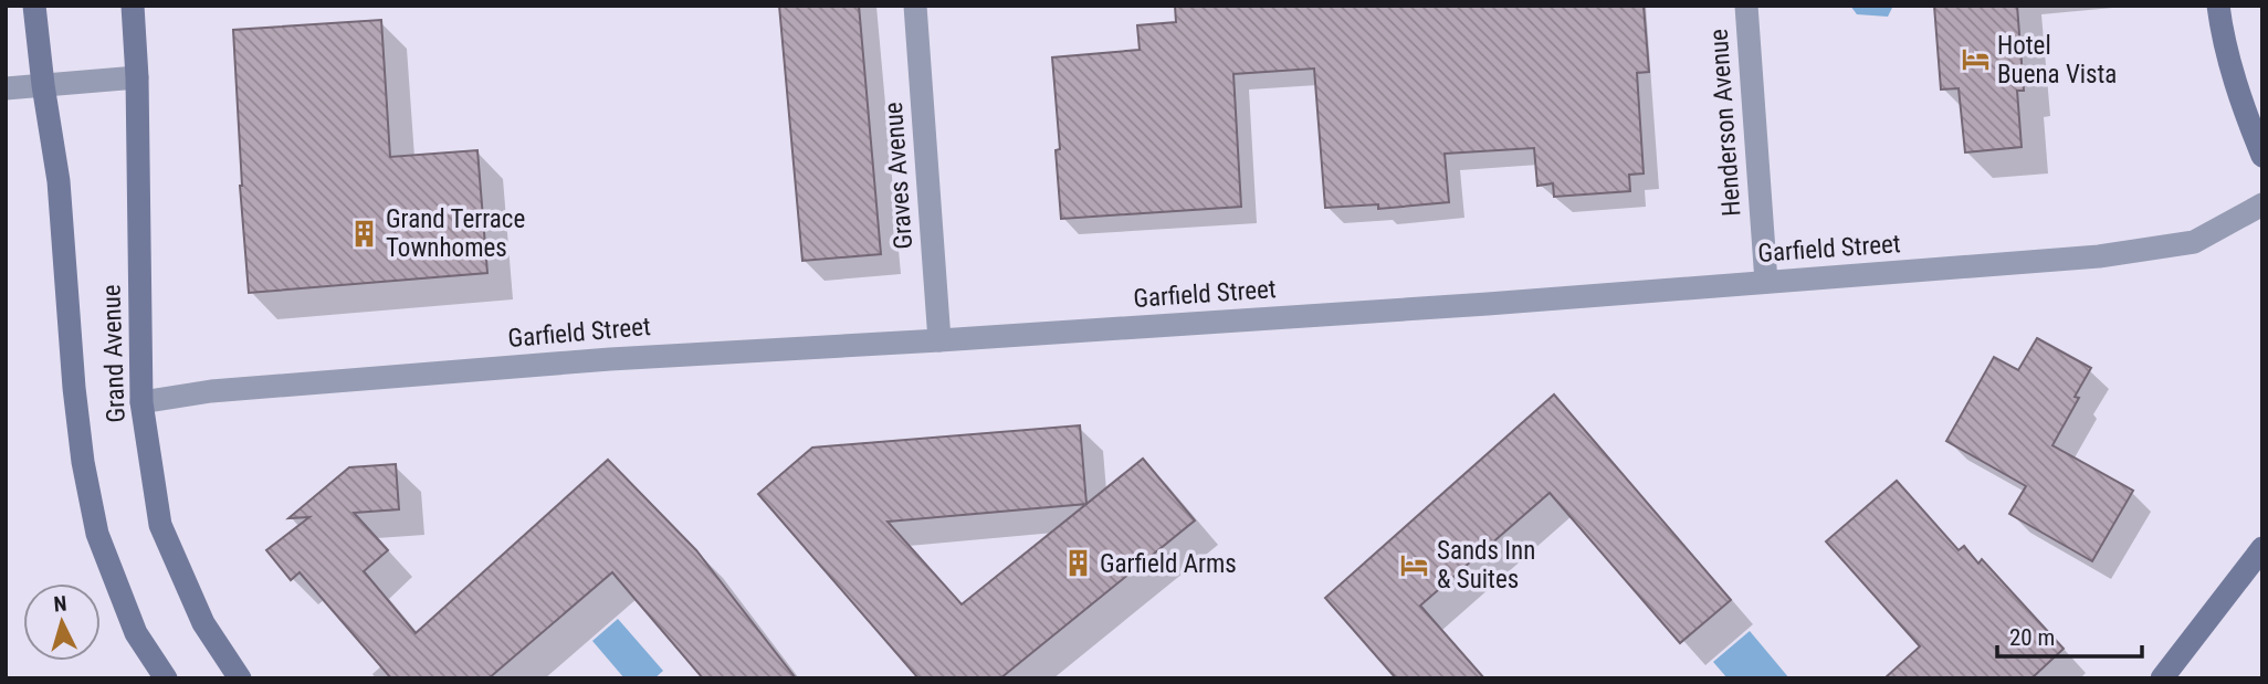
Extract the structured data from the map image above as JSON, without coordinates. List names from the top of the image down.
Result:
{
  "streets": {
    "street": [
      "Henderson Avenue",
      "Graves Avenue",
      "Garfield Street",
      "Grand Avenue"
    ]
  },
  "crossings": [
    ["Henderson Avenue", "Garfield Street"],
    ["Graves Avenue", "Garfield Street"],
    ["Garfield Street", "Grand Avenue"]
  ],
  "places": {
    "hotel": ["Hotel Buena Vista", "Sands Inn & Suites"],
    "building": ["Grand Terrace Townhomes", "Garfield Arms"]
  },
  "scale_bar": "20 m",
  "north": "top"
}
